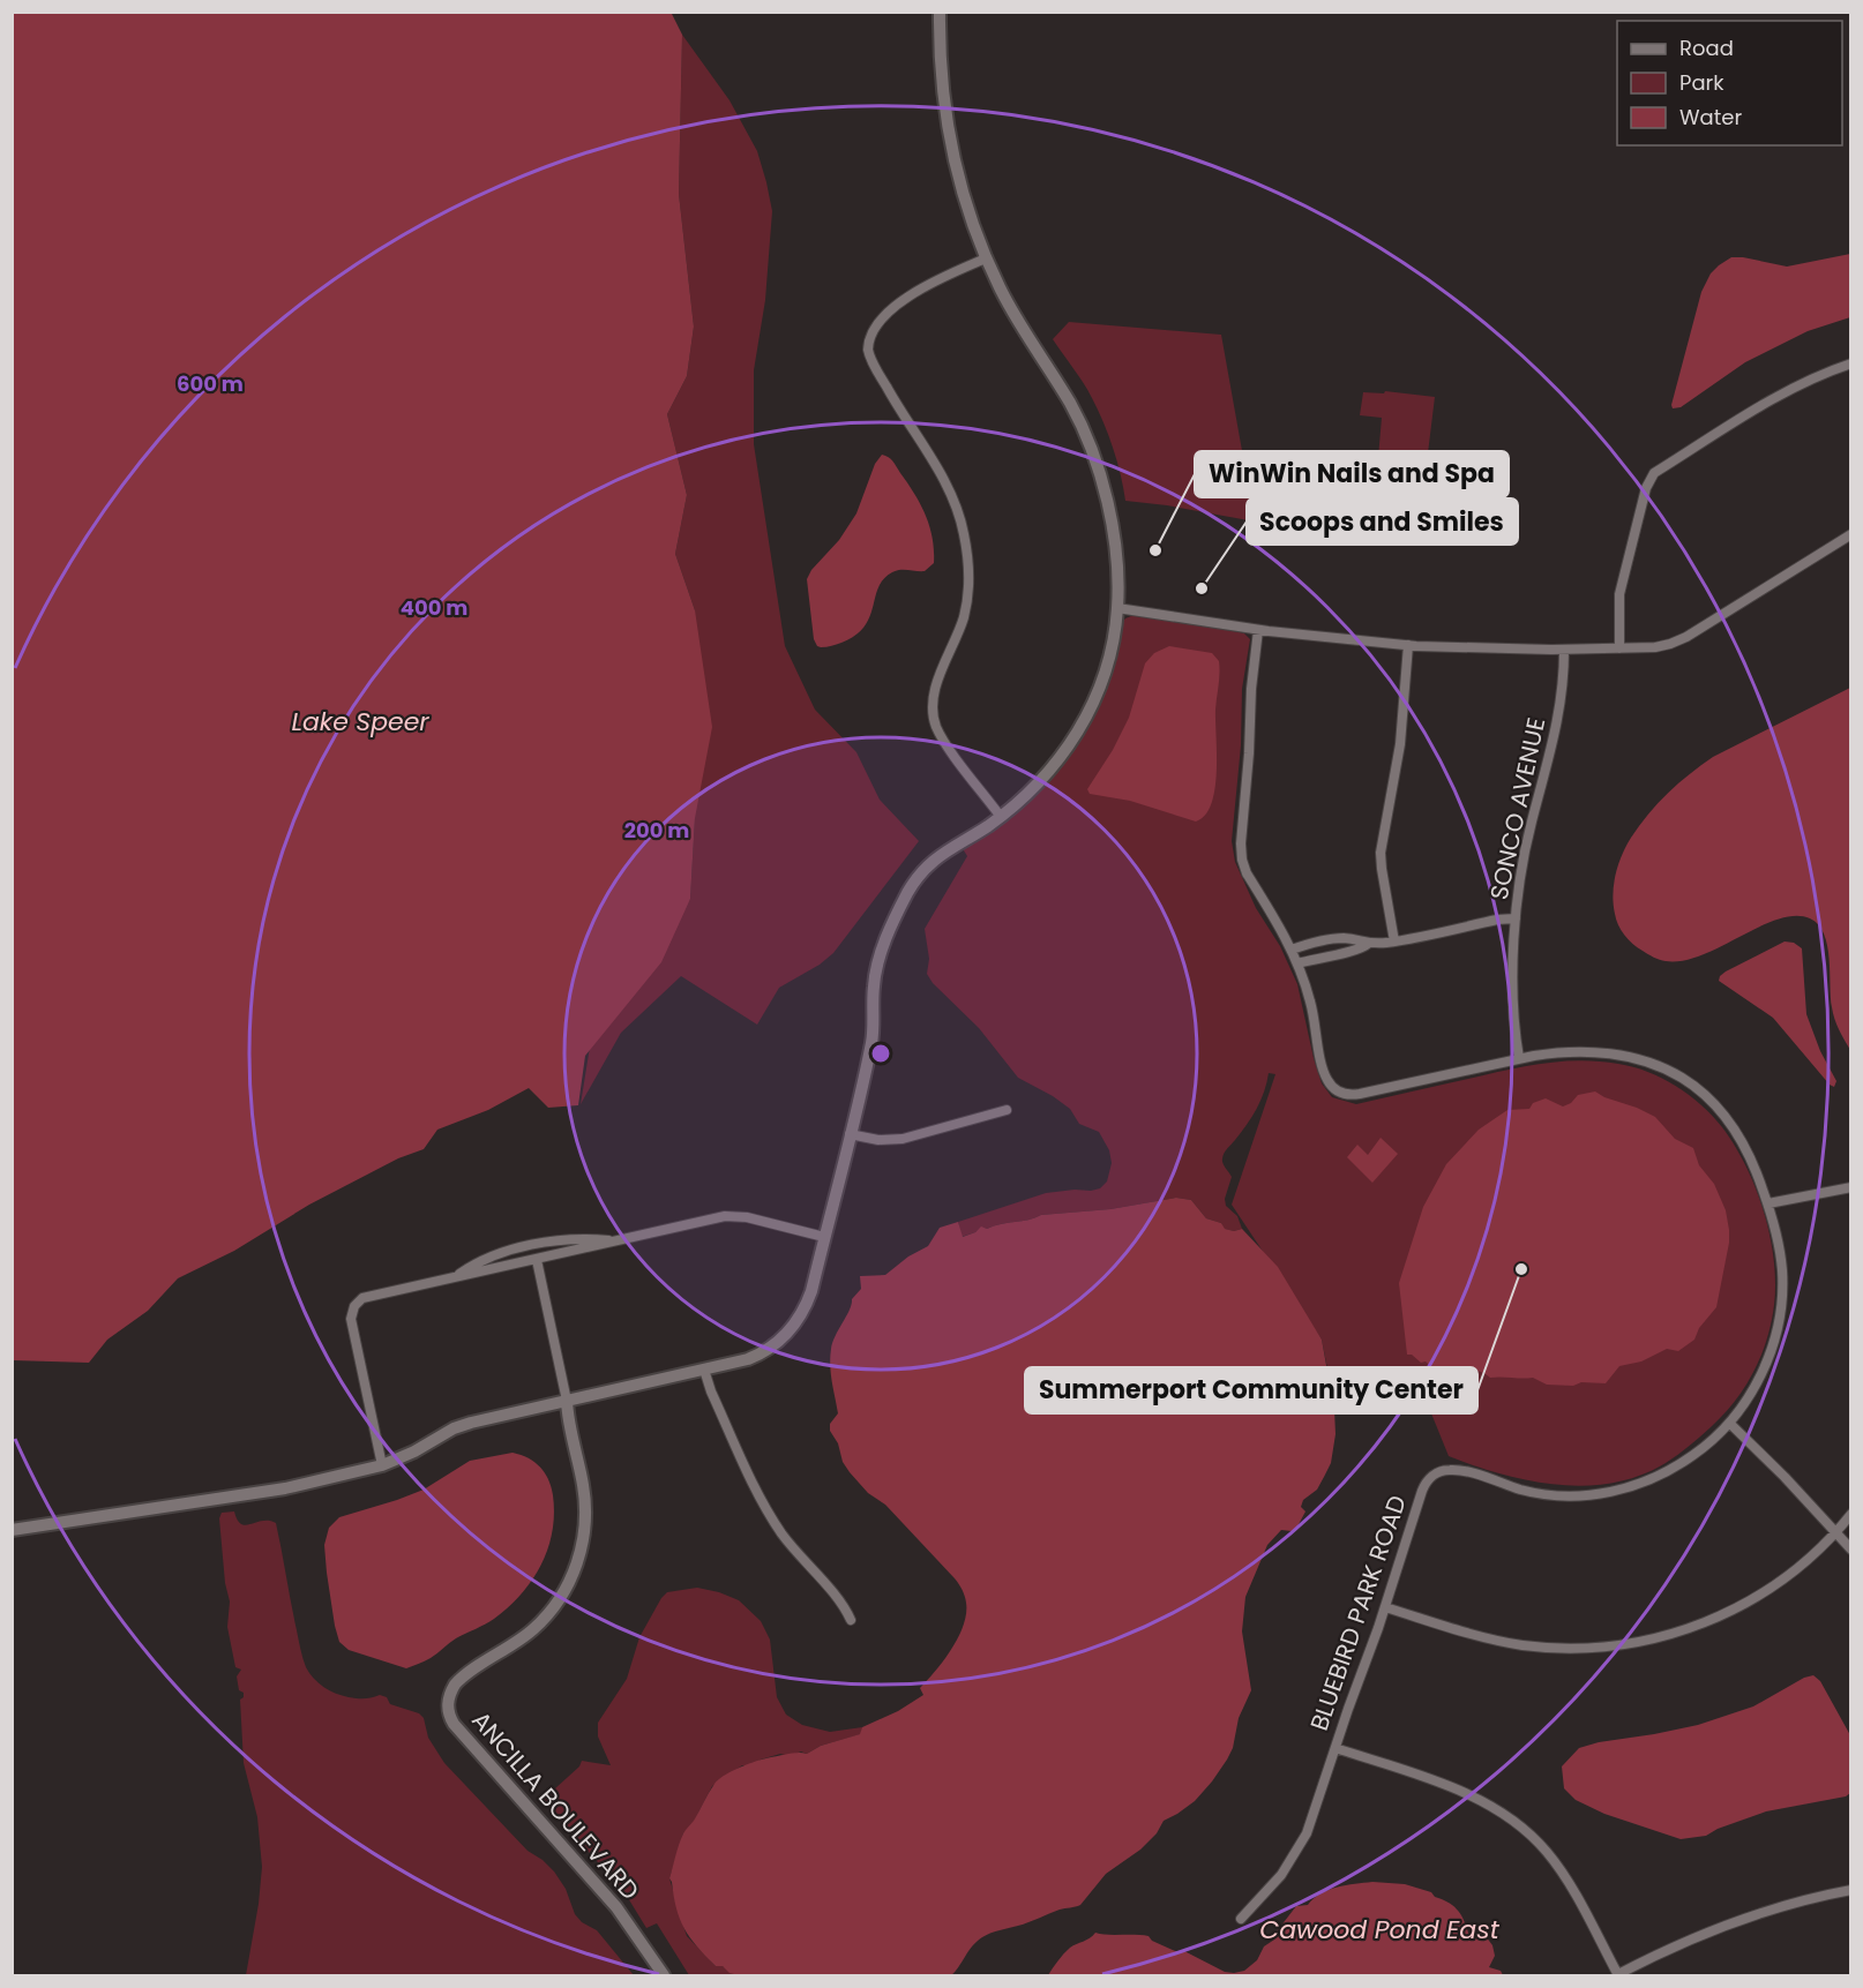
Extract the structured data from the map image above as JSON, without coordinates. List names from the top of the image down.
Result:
{
  "streets": {
    "street": ["SONCO AVENUE", "BLUEBIRD PARK ROAD", "ANCILLA BOULEVARD"]
  },
  "crossings": [
    ["SONCO AVENUE", "BLUEBIRD PARK ROAD"]
  ],
  "water": ["Lake Speer", "Cawood Pond East"],
  "places": ["WinWin Nails and Spa", "Scoops and Smiles", "Summerport Community Center"],
  "legend": ["Road", "Park", "Water"],
  "rings": ["600 m", "400 m", "200 m"]
}
